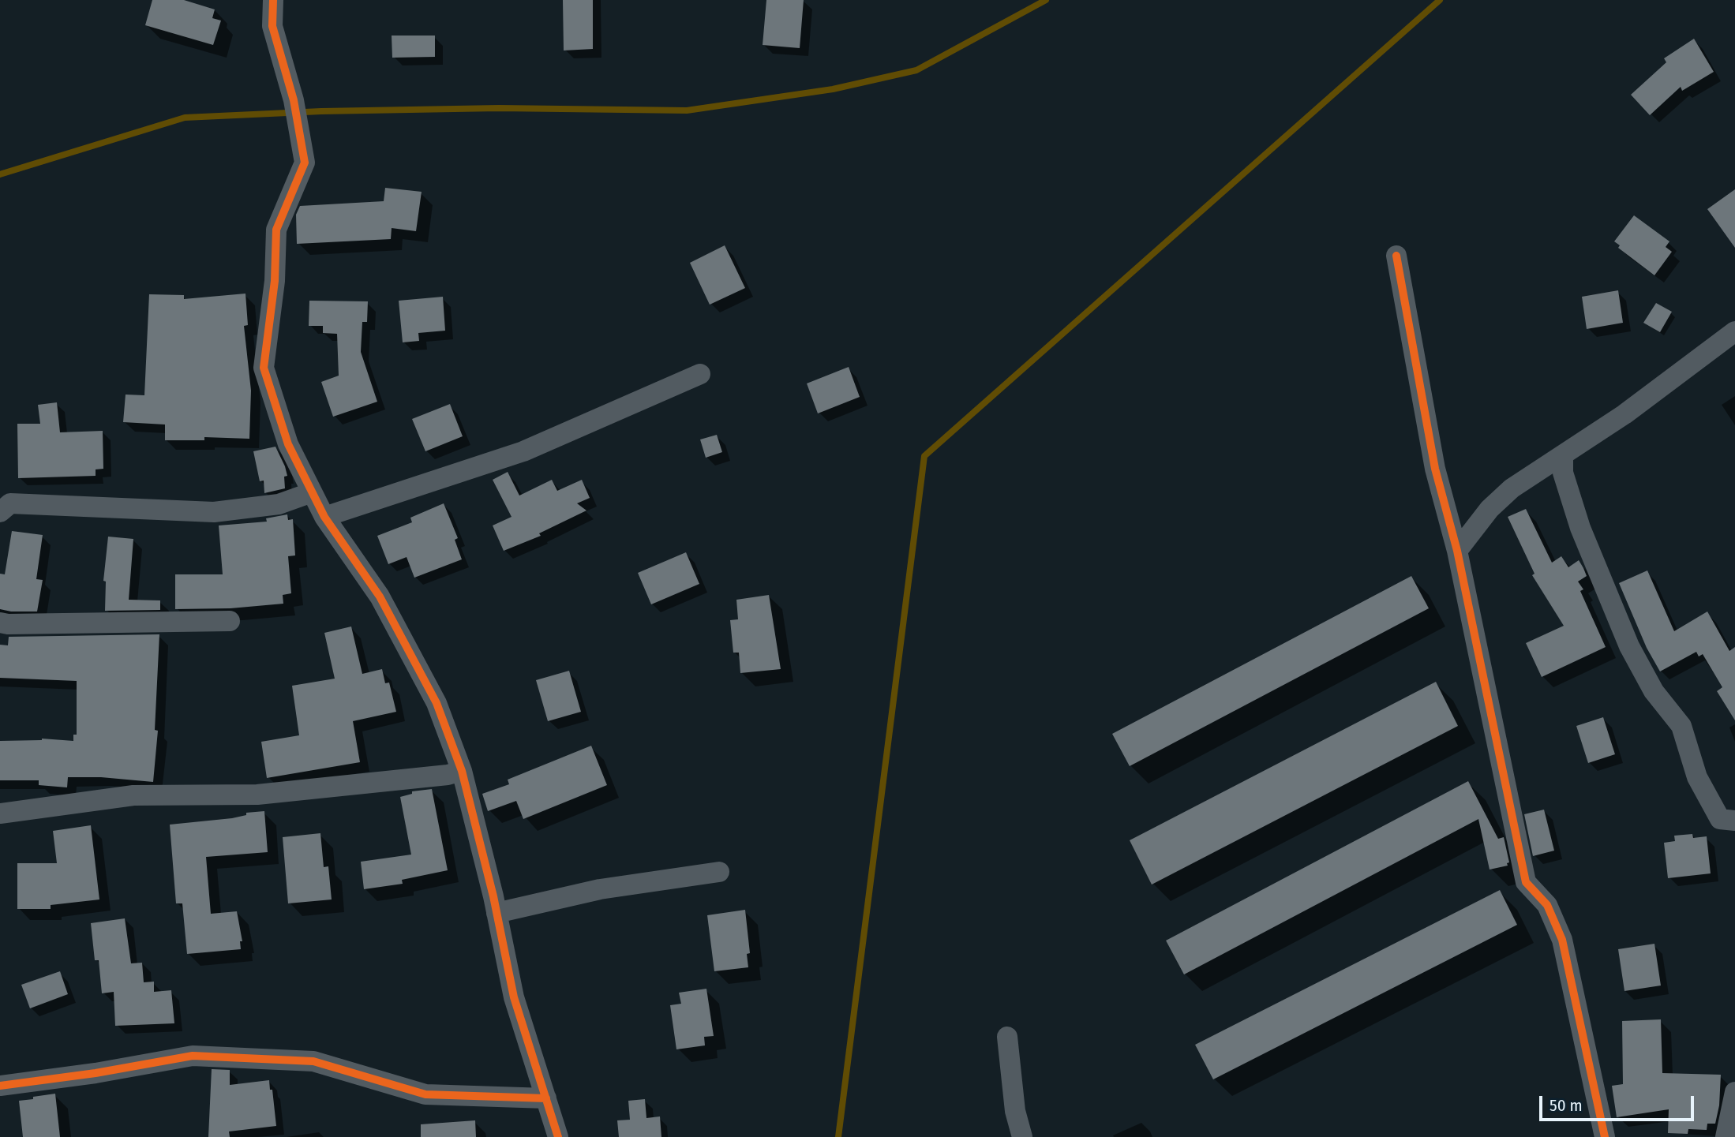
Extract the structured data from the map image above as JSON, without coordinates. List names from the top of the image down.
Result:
{
  "scale_bar": "50 m"
}
